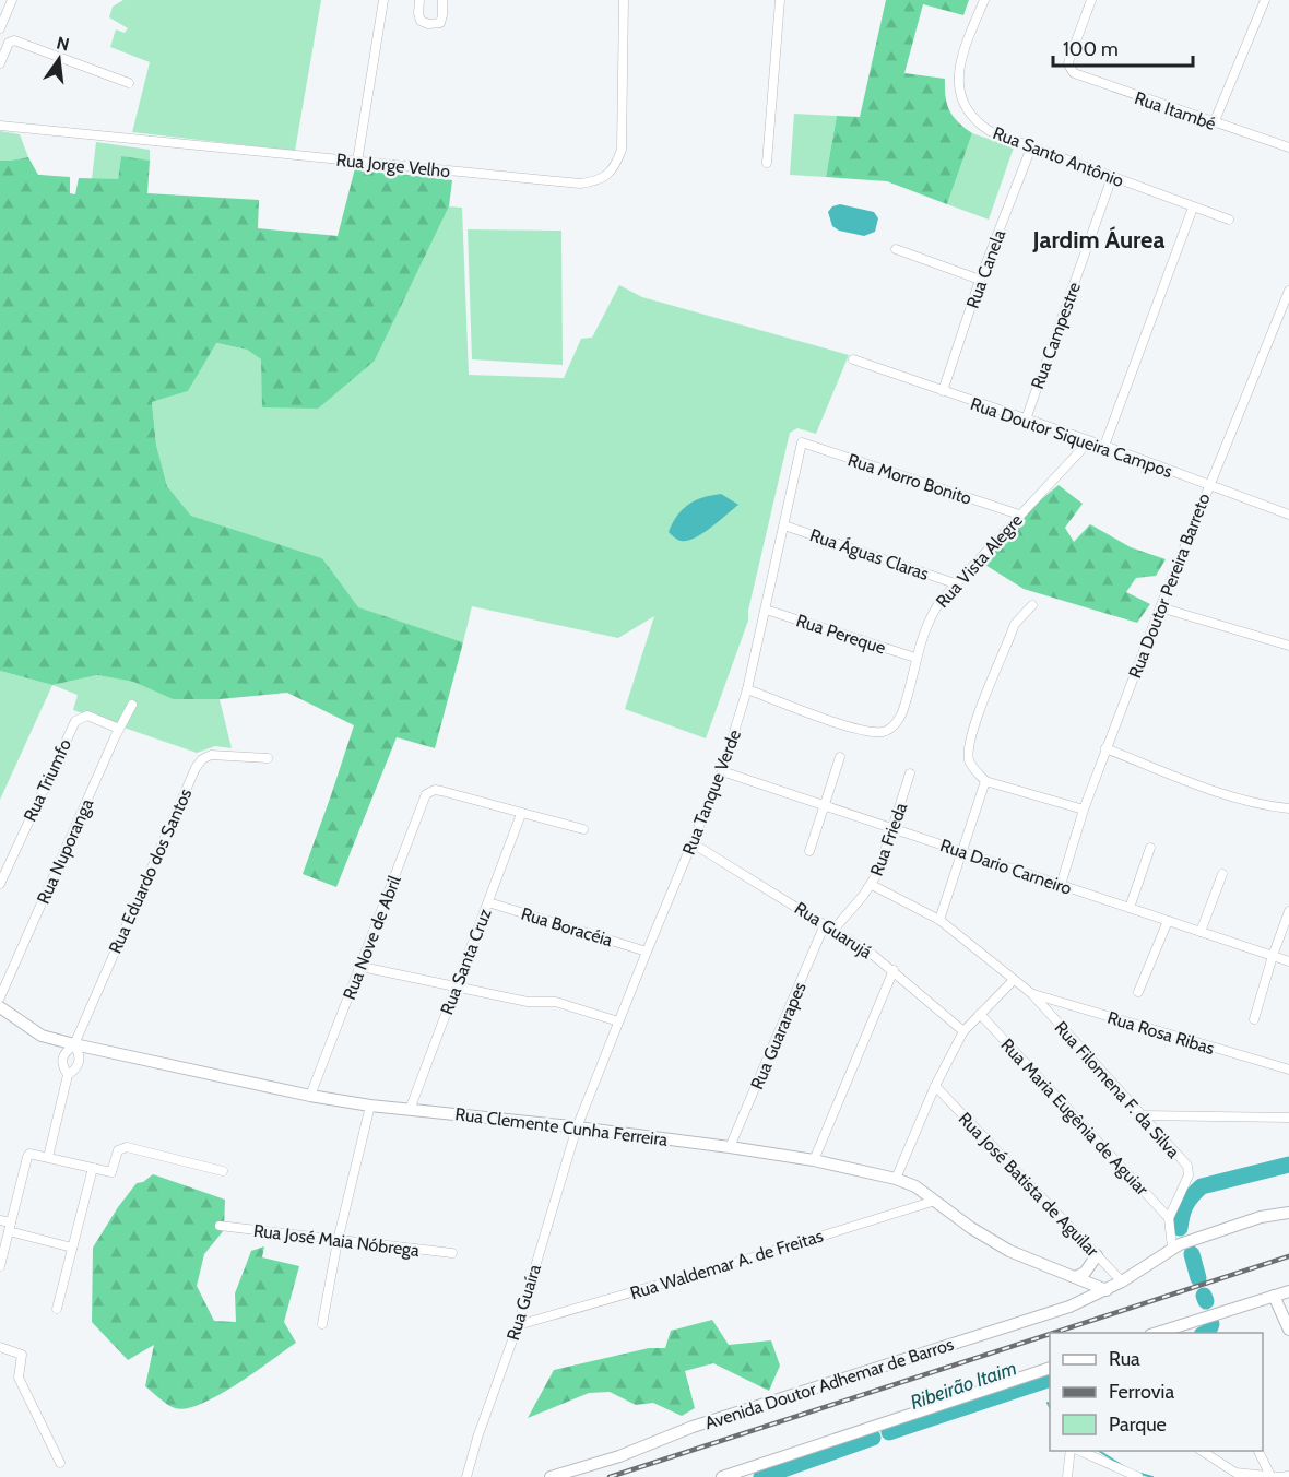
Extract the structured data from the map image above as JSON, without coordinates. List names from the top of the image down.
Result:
{
  "streets": {
    "street": [
      "Rua Itambé",
      "Rua Santo Antônio",
      "Rua Jorge Velho",
      "Rua Canela",
      "Rua Campestre",
      "Rua Doutor Siqueira Campos",
      "Rua Morro Bonito",
      "Rua Águas Claras",
      "Rua Vista Alegre",
      "Rua Doutor Pereira Barreto",
      "Rua Pereque",
      "Rua Triumfo",
      "Rua Tanque Verde",
      "Rua Frieda",
      "Rua Nuporanga",
      "Rua Dario Carneiro",
      "Rua Eduardo dos Santos",
      "Rua Boracéia",
      "Rua Guarujá",
      "Rua Nove de Abril",
      "Rua Santa Cruz",
      "Rua Rosa Ribas",
      "Rua Guararapes",
      "Rua Filomena F. da Silva",
      "Rua Maria Eugênia de Aguiar",
      "Rua Clemente Cunha Ferreira",
      "Rua José Batista de Aguilar",
      "Rua José Maia Nóbrega",
      "Rua Waldemar A. de Freitas",
      "Rua Guaíra",
      "Avenida Doutor Adhemar de Barros"
    ]
  },
  "crossings": [
    ["Rua Santo Antônio", "Rua Canela"],
    ["Rua Santo Antônio", "Rua Campestre"],
    ["Rua Canela", "Rua Doutor Siqueira Campos"],
    ["Rua Campestre", "Rua Doutor Siqueira Campos"],
    ["Rua Doutor Siqueira Campos", "Rua Vista Alegre"],
    ["Rua Doutor Siqueira Campos", "Rua Doutor Pereira Barreto"],
    ["Rua Morro Bonito", "Rua Vista Alegre"],
    ["Rua Morro Bonito", "Rua Tanque Verde"],
    ["Rua Águas Claras", "Rua Vista Alegre"],
    ["Rua Águas Claras", "Rua Tanque Verde"],
    ["Rua Vista Alegre", "Rua Pereque"],
    ["Rua Vista Alegre", "Rua Tanque Verde"],
    ["Rua Doutor Pereira Barreto", "Rua Dario Carneiro"],
    ["Rua Pereque", "Rua Tanque Verde"],
    ["Rua Triumfo", "Rua Nuporanga"],
    ["Rua Tanque Verde", "Rua Dario Carneiro"],
    ["Rua Tanque Verde", "Rua Boracéia"],
    ["Rua Tanque Verde", "Rua Guarujá"],
    ["Rua Tanque Verde", "Rua Clemente Cunha Ferreira"],
    ["Rua Tanque Verde", "Rua Guaíra"],
    ["Rua Frieda", "Rua Dario Carneiro"],
    ["Rua Frieda", "Rua Guarujá"],
    ["Rua Frieda", "Rua Filomena F. da Silva"],
    ["Rua Eduardo dos Santos", "Rua Clemente Cunha Ferreira"],
    ["Rua Boracéia", "Rua Santa Cruz"],
    ["Rua Guarujá", "Rua Guararapes"],
    ["Rua Nove de Abril", "Rua Santa Cruz"],
    ["Rua Nove de Abril", "Rua Clemente Cunha Ferreira"],
    ["Rua Santa Cruz", "Rua Clemente Cunha Ferreira"],
    ["Rua Rosa Ribas", "Rua Filomena F. da Silva"],
    ["Rua Guararapes", "Rua Clemente Cunha Ferreira"],
    ["Rua Filomena F. da Silva", "Rua Maria Eugênia de Aguiar"],
    ["Rua Filomena F. da Silva", "Avenida Doutor Adhemar de Barros"],
    ["Rua Clemente Cunha Ferreira", "Rua Waldemar A. de Freitas"],
    ["Rua Clemente Cunha Ferreira", "Rua Guaíra"],
    ["Rua Clemente Cunha Ferreira", "Avenida Doutor Adhemar de Barros"],
    ["Rua José Batista de Aguilar", "Avenida Doutor Adhemar de Barros"],
    ["Rua Waldemar A. de Freitas", "Rua Guaíra"]
  ],
  "districts": ["Jardim Áurea"],
  "water": ["Ribeirão Itaim"],
  "legend": ["Rua", "Ferrovia", "Parque"],
  "scale_bar": "100 m",
  "north": "top"
}
